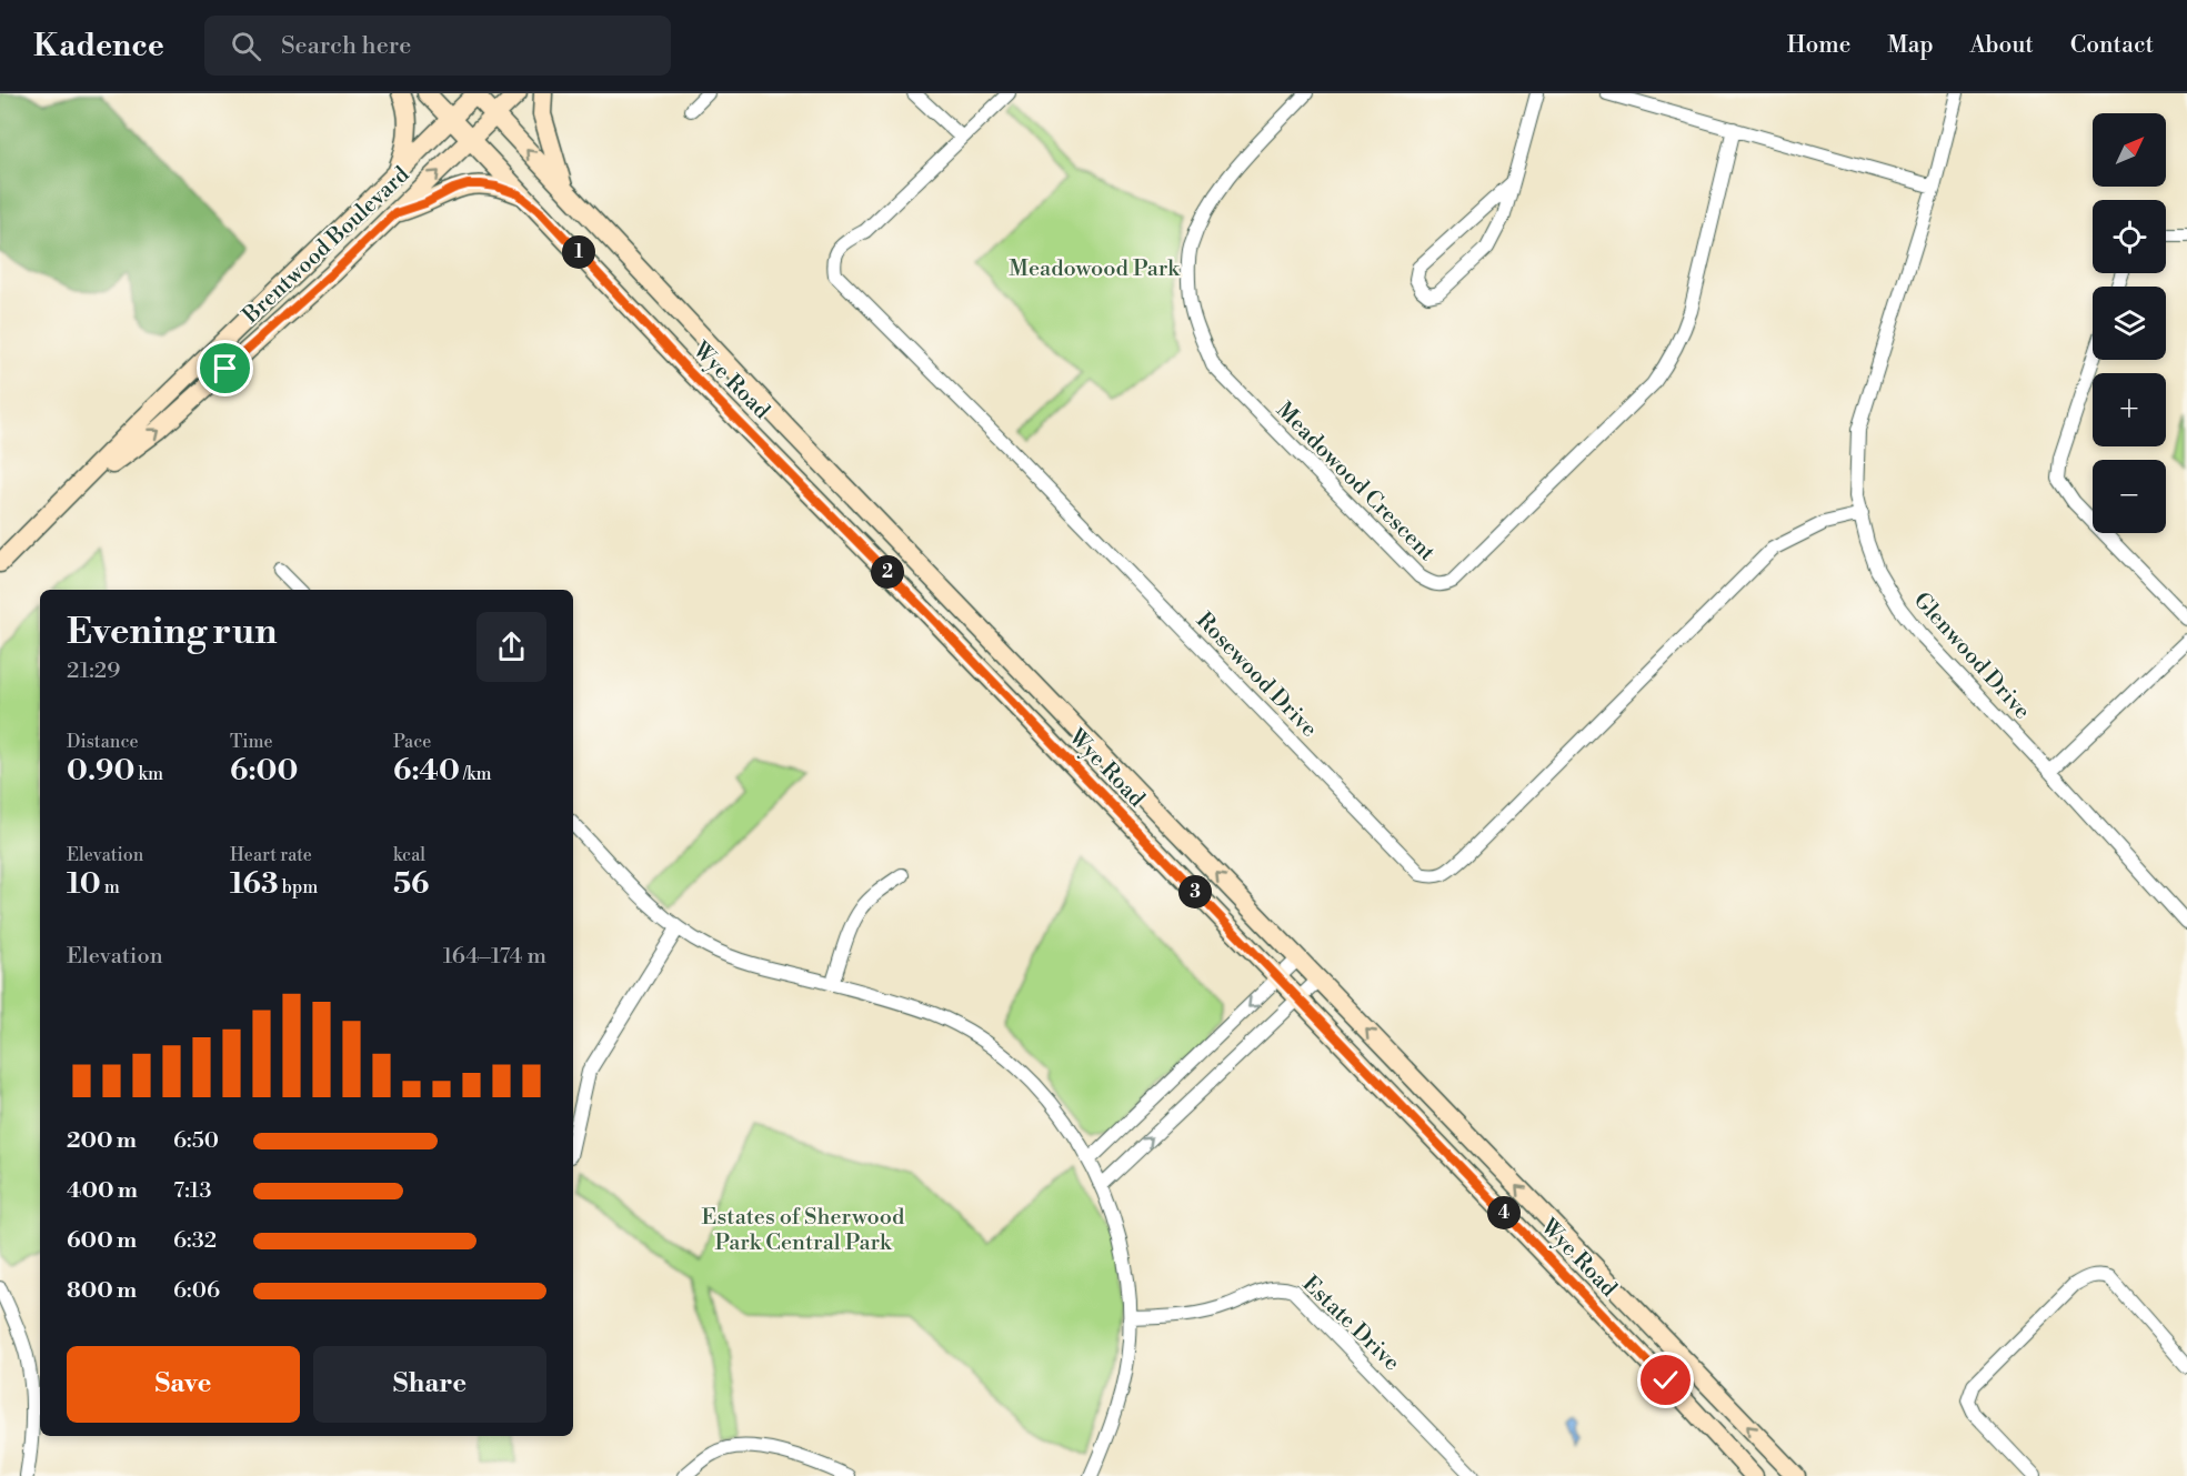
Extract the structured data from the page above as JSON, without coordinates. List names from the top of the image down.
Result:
{
  "streets": {
    "main road": ["Brentwood Boulevard", "Wye Road"],
    "street": [
      "Meadowood Crescent",
      "Glenwood Drive",
      "Rosewood Drive",
      "Estate Drive"
    ]
  },
  "crossings": [
    ["Brentwood Boulevard", "Wye Road"],
    ["Glenwood Drive", "Rosewood Drive"]
  ],
  "parks": ["Meadowood Park", "Estates of Sherwood Park Central Park"],
  "north": "top right",
  "page": {
    "header": "Kadence",
    "search": "Search here",
    "nav": [
      "Home",
      "Map",
      "About",
      "Contact"
    ],
    "map_buttons": ["+", "−"],
    "pins": [
      "1",
      "2",
      "3",
      "4"
    ],
    "heading": ["Evening run", "21:29"],
    "stats": [
      ["Distance", "0.90 km"],
      ["Time", "6:00"],
      ["Pace", "6:40 /km"],
      ["Elevation", "10 m"],
      ["Heart rate", "163 bpm"],
      ["kcal", "56"]
    ],
    "chart": ["Elevation", "164–174 m"],
    "list": [
      {
        "name": "200 m",
        "note": "6:50"
      },
      {
        "name": "400 m",
        "note": "7:13"
      },
      {
        "name": "600 m",
        "note": "6:32"
      },
      {
        "name": "800 m",
        "note": "6:06"
      }
    ],
    "buttons": ["Save", "Share"]
  }
}
